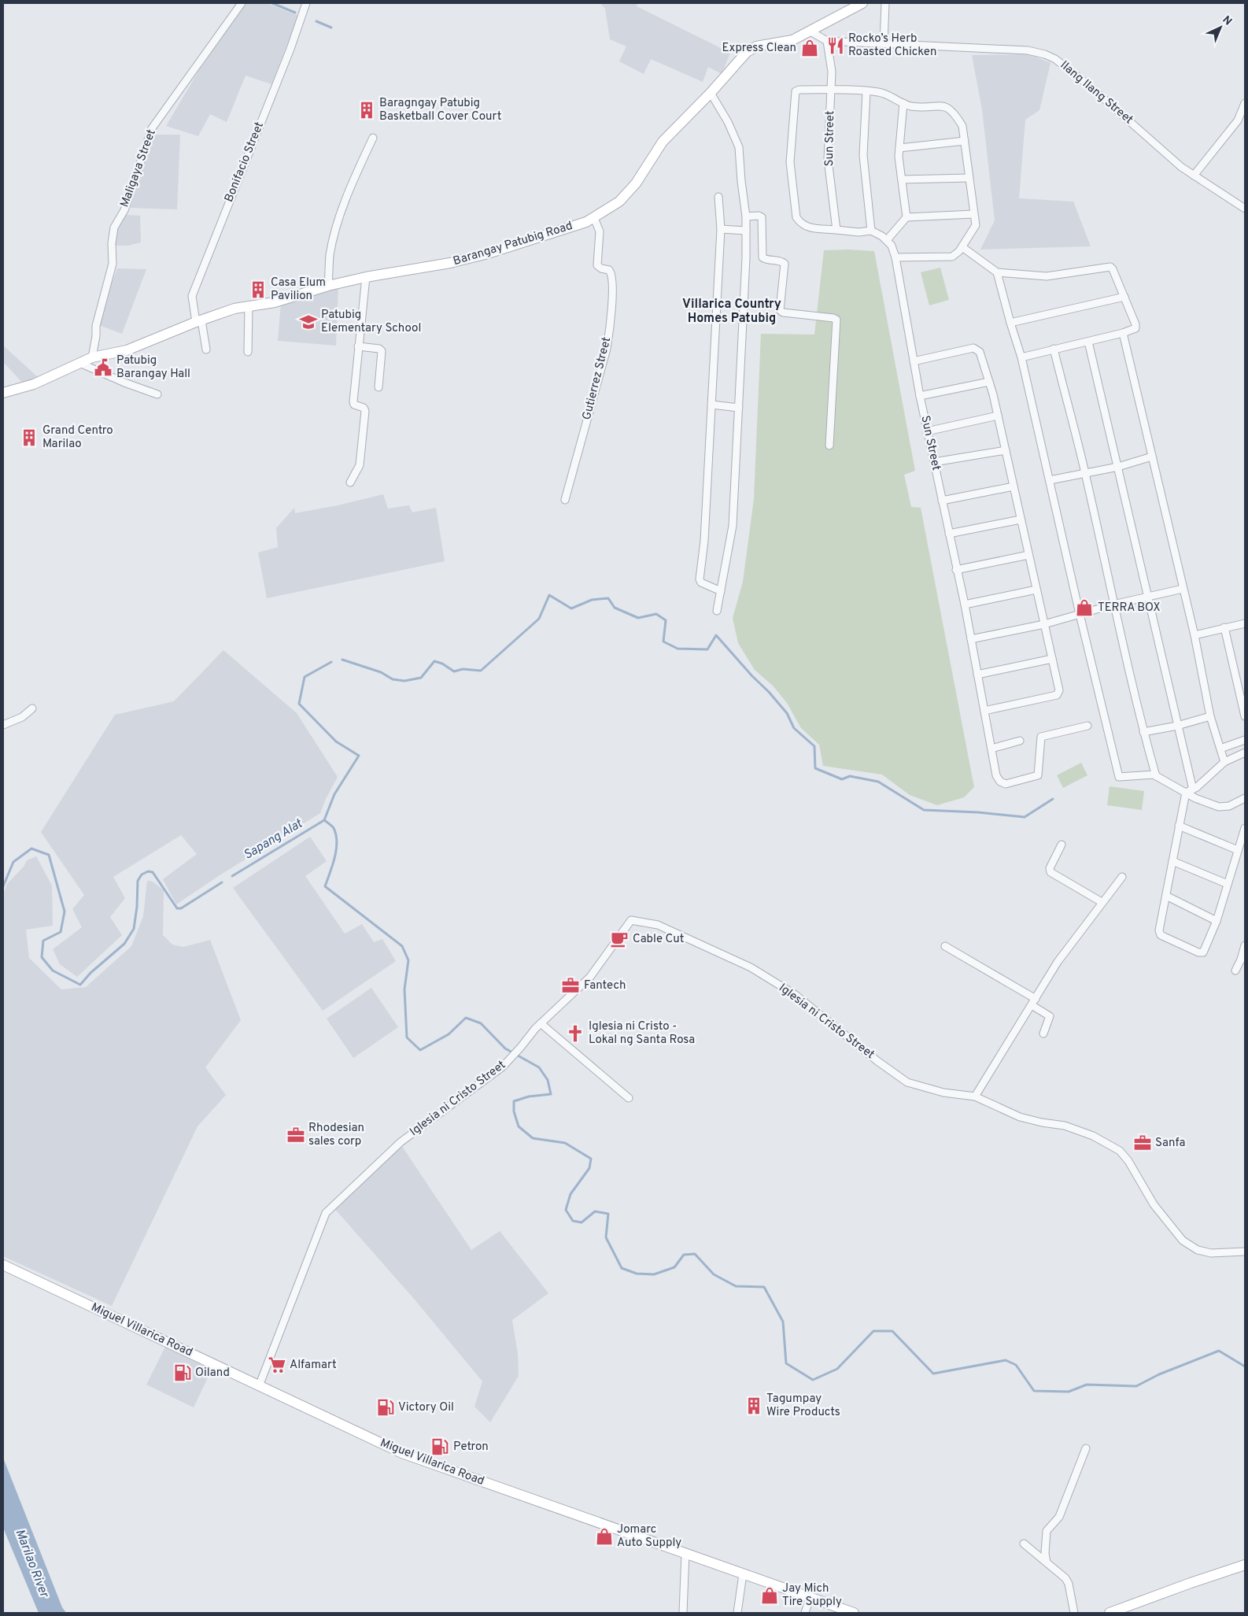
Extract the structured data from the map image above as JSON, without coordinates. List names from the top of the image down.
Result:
{
  "streets": {
    "main road": ["Barangay Patubig Road", "Miguel Villarica Road"],
    "street": [
      "Ilang Ilang Street",
      "Sun Street",
      "Bonifacio Street",
      "Maligaya Street",
      "Gutierrez Street",
      "Iglesia ni Cristo Street"
    ]
  },
  "crossings": [
    ["Ilang Ilang Street", "Sun Street"],
    ["Bonifacio Street", "Barangay Patubig Road"],
    ["Maligaya Street", "Barangay Patubig Road"],
    ["Barangay Patubig Road", "Gutierrez Street"],
    ["Iglesia ni Cristo Street", "Miguel Villarica Road"]
  ],
  "districts": ["Villarica Country Homes Patubig"],
  "water": ["Sapang Alat", "Marilao River"],
  "places": {
    "restaurant": ["Rocko’s Herb Roasted Chicken"],
    "shop": [
      "Express Clean",
      "TERRA BOX",
      "Jomarc Auto Supply",
      "Jay Mich Tire Supply"
    ],
    "building": [
      "Baragngay Patubig Basketball Cover Court",
      "Casa Elum Pavilion",
      "Grand Centro Marilao",
      "Tagumpay Wire Products"
    ],
    "school or university": ["Patubig Elementary School"],
    "public building": ["Patubig Barangay Hall"],
    "cafe": ["Cable Cut"],
    "office": ["Fantech", "Rhodesian sales corp", "Sanfa"],
    "church": ["Iglesia ni Cristo - Lokal ng Santa Rosa"],
    "supermarket": ["Alfamart"],
    "fuel station": ["Oiland", "Victory Oil", "Petron"]
  },
  "north": "top right"
}
